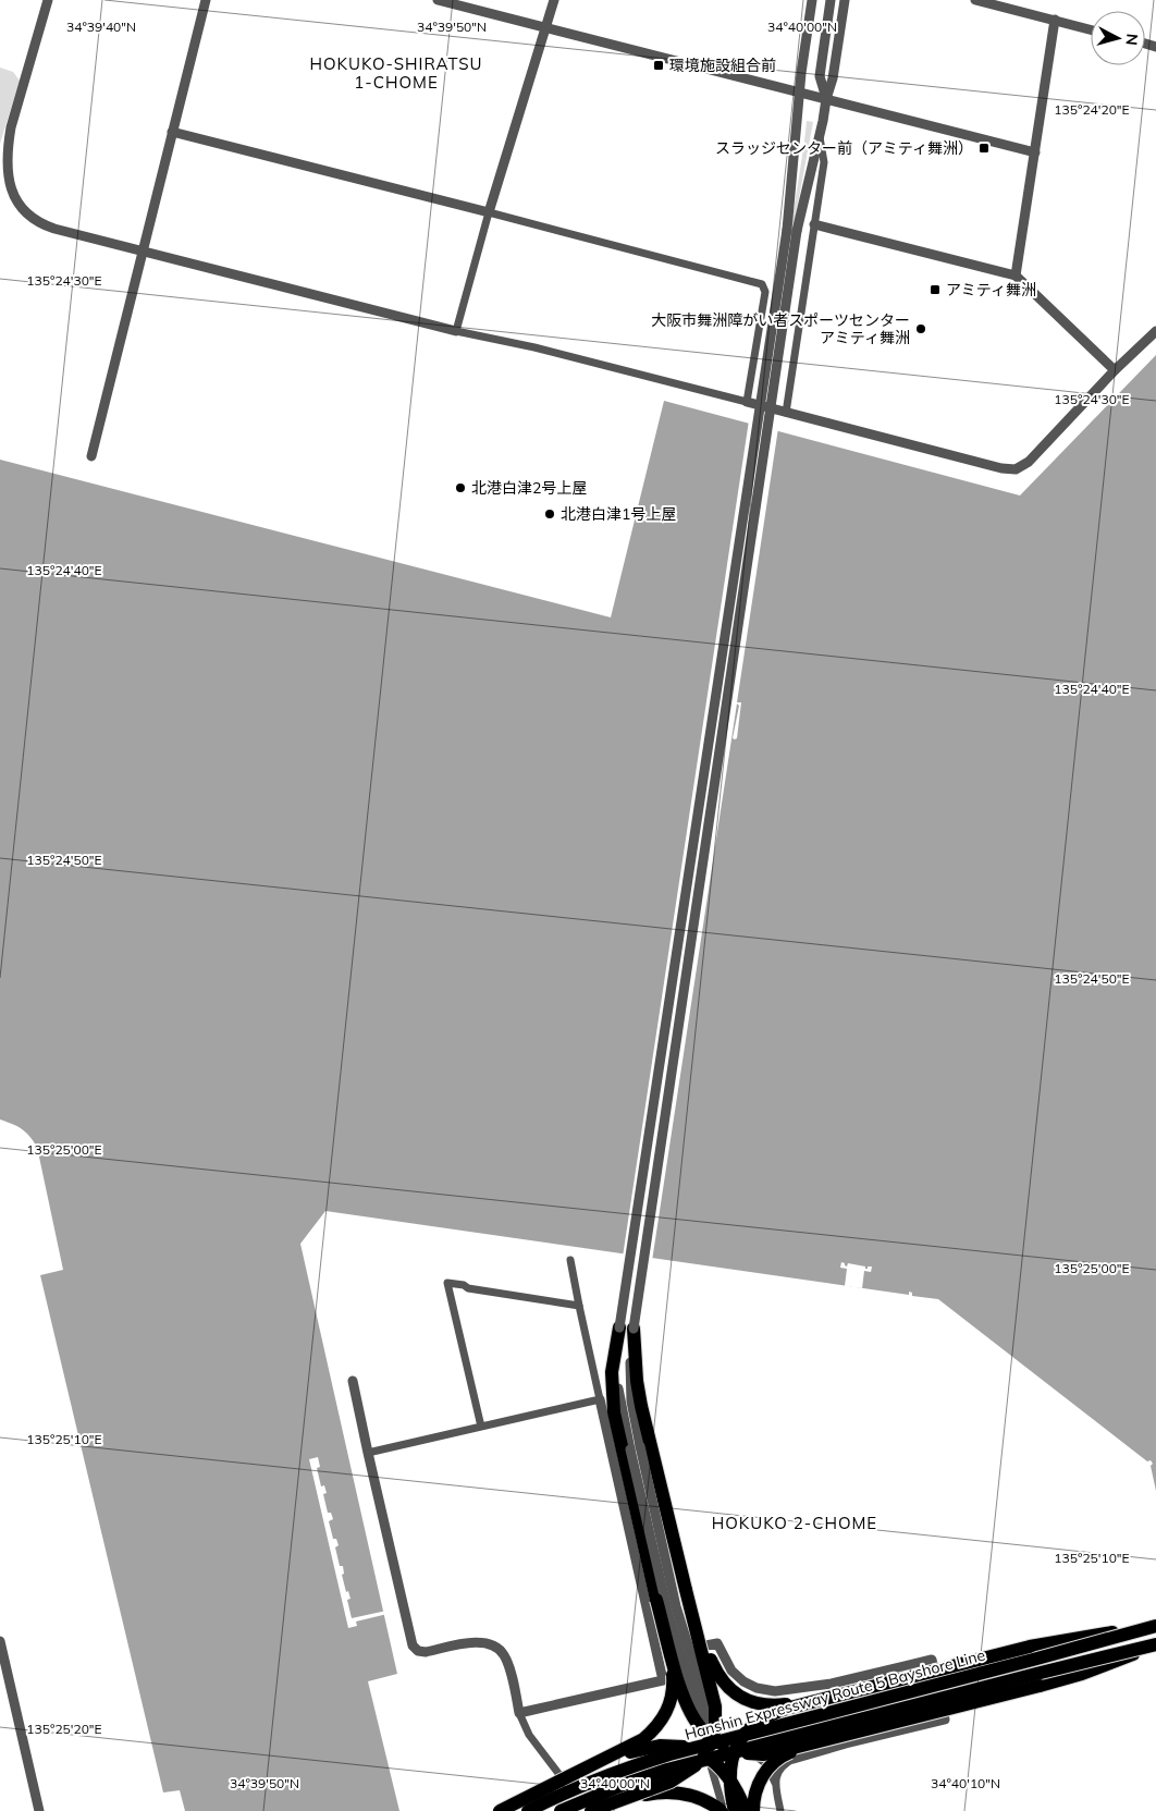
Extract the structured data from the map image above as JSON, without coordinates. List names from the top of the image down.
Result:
{
  "streets": {
    "highway": ["Hanshin Expressway Route 5 Bayshore Line"]
  },
  "districts": ["HOKUKO-SHIRATSU 1-CHOME", "HOKUKO 2-CHOME"],
  "places": {
    "transit": ["環境施設組合前", "スラッジセンター前（アミティ舞洲）", "アミティ舞洲"],
    "other": ["大阪市舞洲障がい者スポーツセンター アミティ舞洲", "北港白津2号上屋", "北港白津1号上屋"]
  },
  "north": "right",
  "coordinates": [
    "34°39'40\"N",
    "34°39'50\"N",
    "34°40'00\"N",
    "135°24'20\"E",
    "135°24'30\"E",
    "135°24'40\"E",
    "135°24'50\"E",
    "135°25'00\"E",
    "135°25'10\"E",
    "135°25'20\"E",
    "34°40'10\"N"
  ]
}
